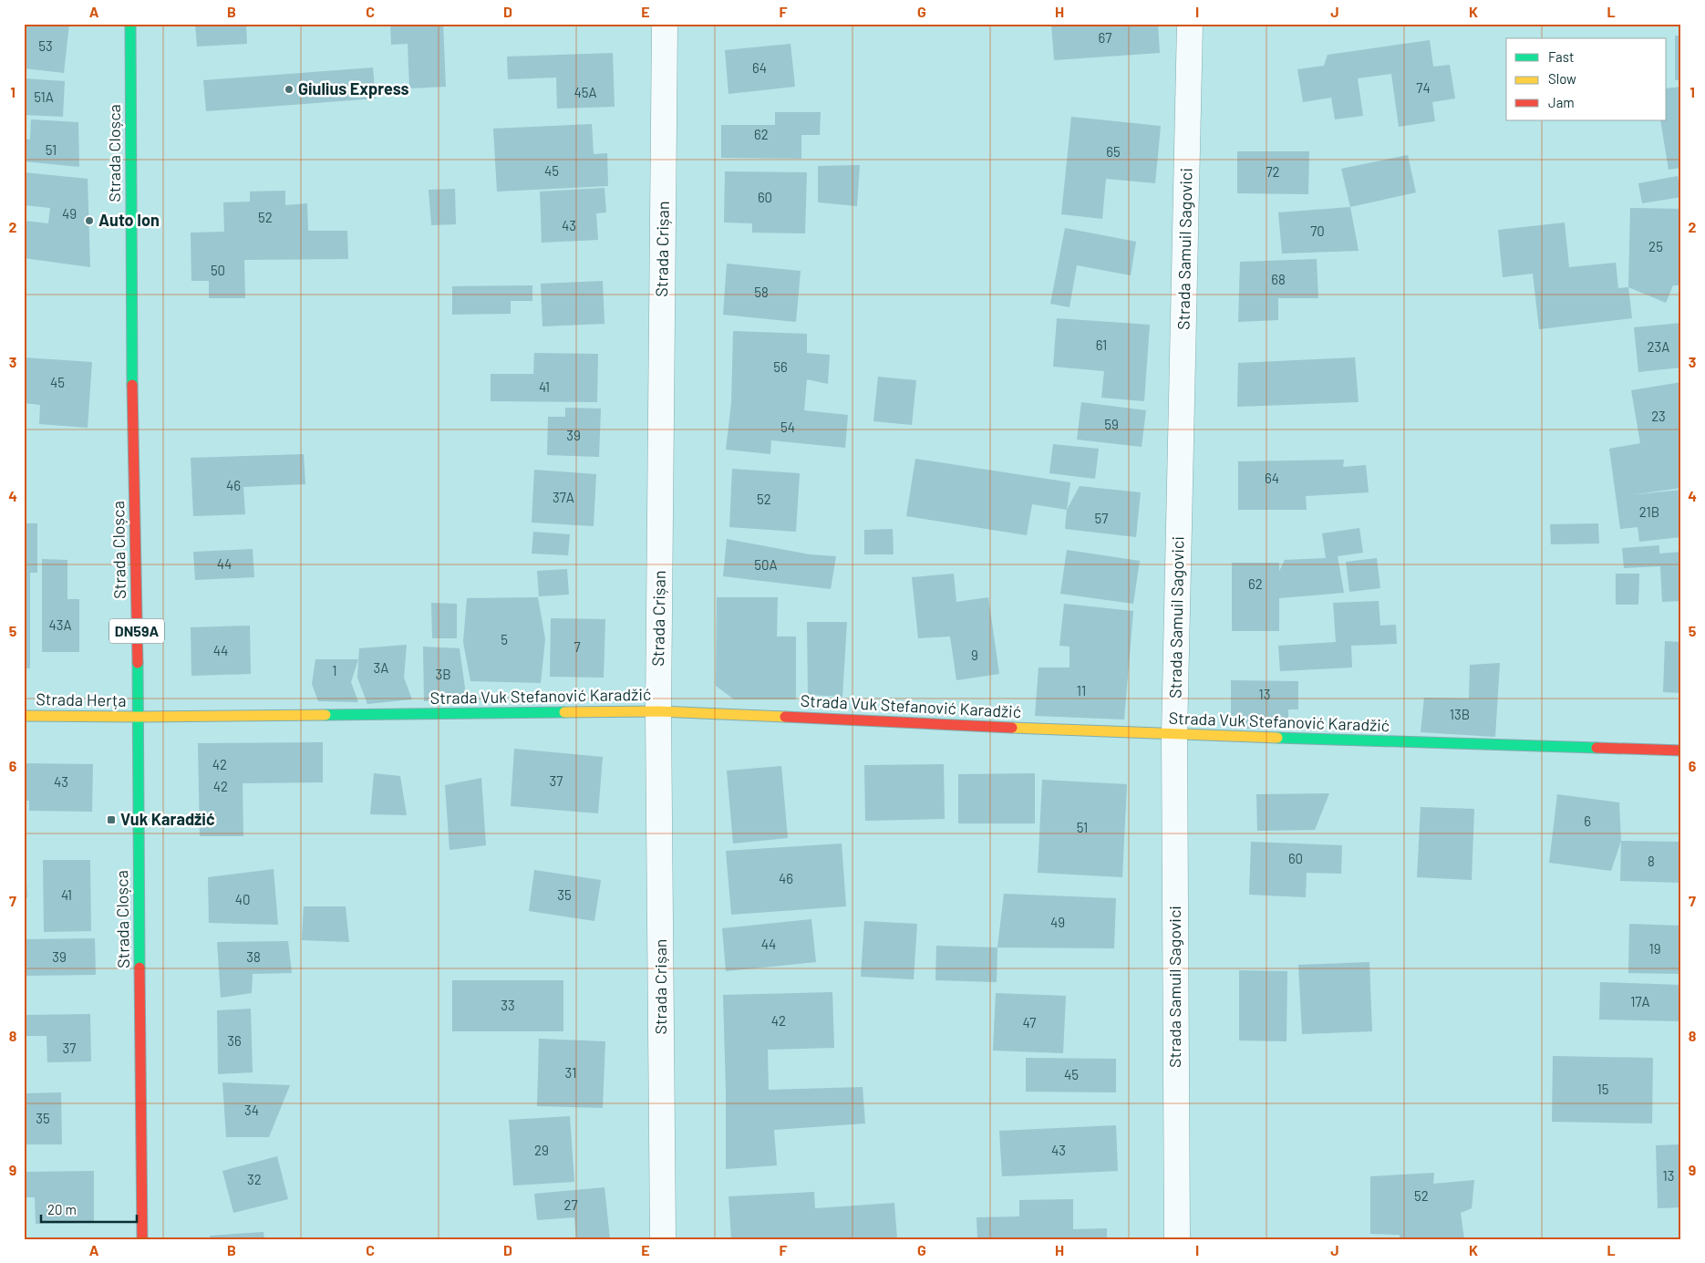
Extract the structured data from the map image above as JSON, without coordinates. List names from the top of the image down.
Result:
{
  "streets": {
    "street": [
      "Strada Cloșca",
      "Strada Crișan",
      "Strada Samuil Sagovici",
      "DN59A",
      "Strada Vuk Stefanović Karadžić",
      "Strada Herța"
    ]
  },
  "crossings": [
    ["Strada Cloșca", "Strada Vuk Stefanović Karadžić"],
    ["Strada Cloșca", "Strada Herța"],
    ["Strada Crișan", "Strada Vuk Stefanović Karadžić"],
    ["Strada Samuil Sagovici", "Strada Vuk Stefanović Karadžić"],
    ["Strada Vuk Stefanović Karadžić", "Strada Herța"]
  ],
  "places": {
    "other": ["Giulius Express", "Auto Ion"],
    "transit": ["Vuk Karadžić"]
  },
  "house_numbers": [
    "67",
    "53",
    "64",
    "74",
    "45A",
    "51A",
    "62",
    "51",
    "65",
    "45",
    "72",
    "60",
    "49",
    "52",
    "43",
    "70",
    "25",
    "50",
    "68",
    "58",
    "61",
    "23A",
    "56",
    "45",
    "41",
    "23",
    "59",
    "54",
    "39",
    "64",
    "46",
    "37A",
    "52",
    "21B",
    "57",
    "44",
    "50A",
    "62",
    "43A",
    "5",
    "7",
    "44",
    "9",
    "3A",
    "1",
    "3B",
    "11",
    "13",
    "13B",
    "42",
    "37",
    "43",
    "42",
    "6",
    "51",
    "60",
    "8",
    "46",
    "41",
    "35",
    "40",
    "49",
    "44",
    "19",
    "39",
    "38",
    "17A",
    "33",
    "42",
    "47",
    "36",
    "37",
    "31",
    "45",
    "15",
    "34",
    "35",
    "29",
    "43",
    "13",
    "32",
    "52",
    "27"
  ],
  "legend": ["Fast", "Slow", "Jam"],
  "scale_bar": "20 m",
  "grid": {
    "columns": [
      "A",
      "B",
      "C",
      "D",
      "E",
      "F",
      "G",
      "H",
      "I",
      "J",
      "K",
      "L"
    ],
    "rows": [
      "1",
      "2",
      "3",
      "4",
      "5",
      "6",
      "7",
      "8",
      "9"
    ]
  }
}
